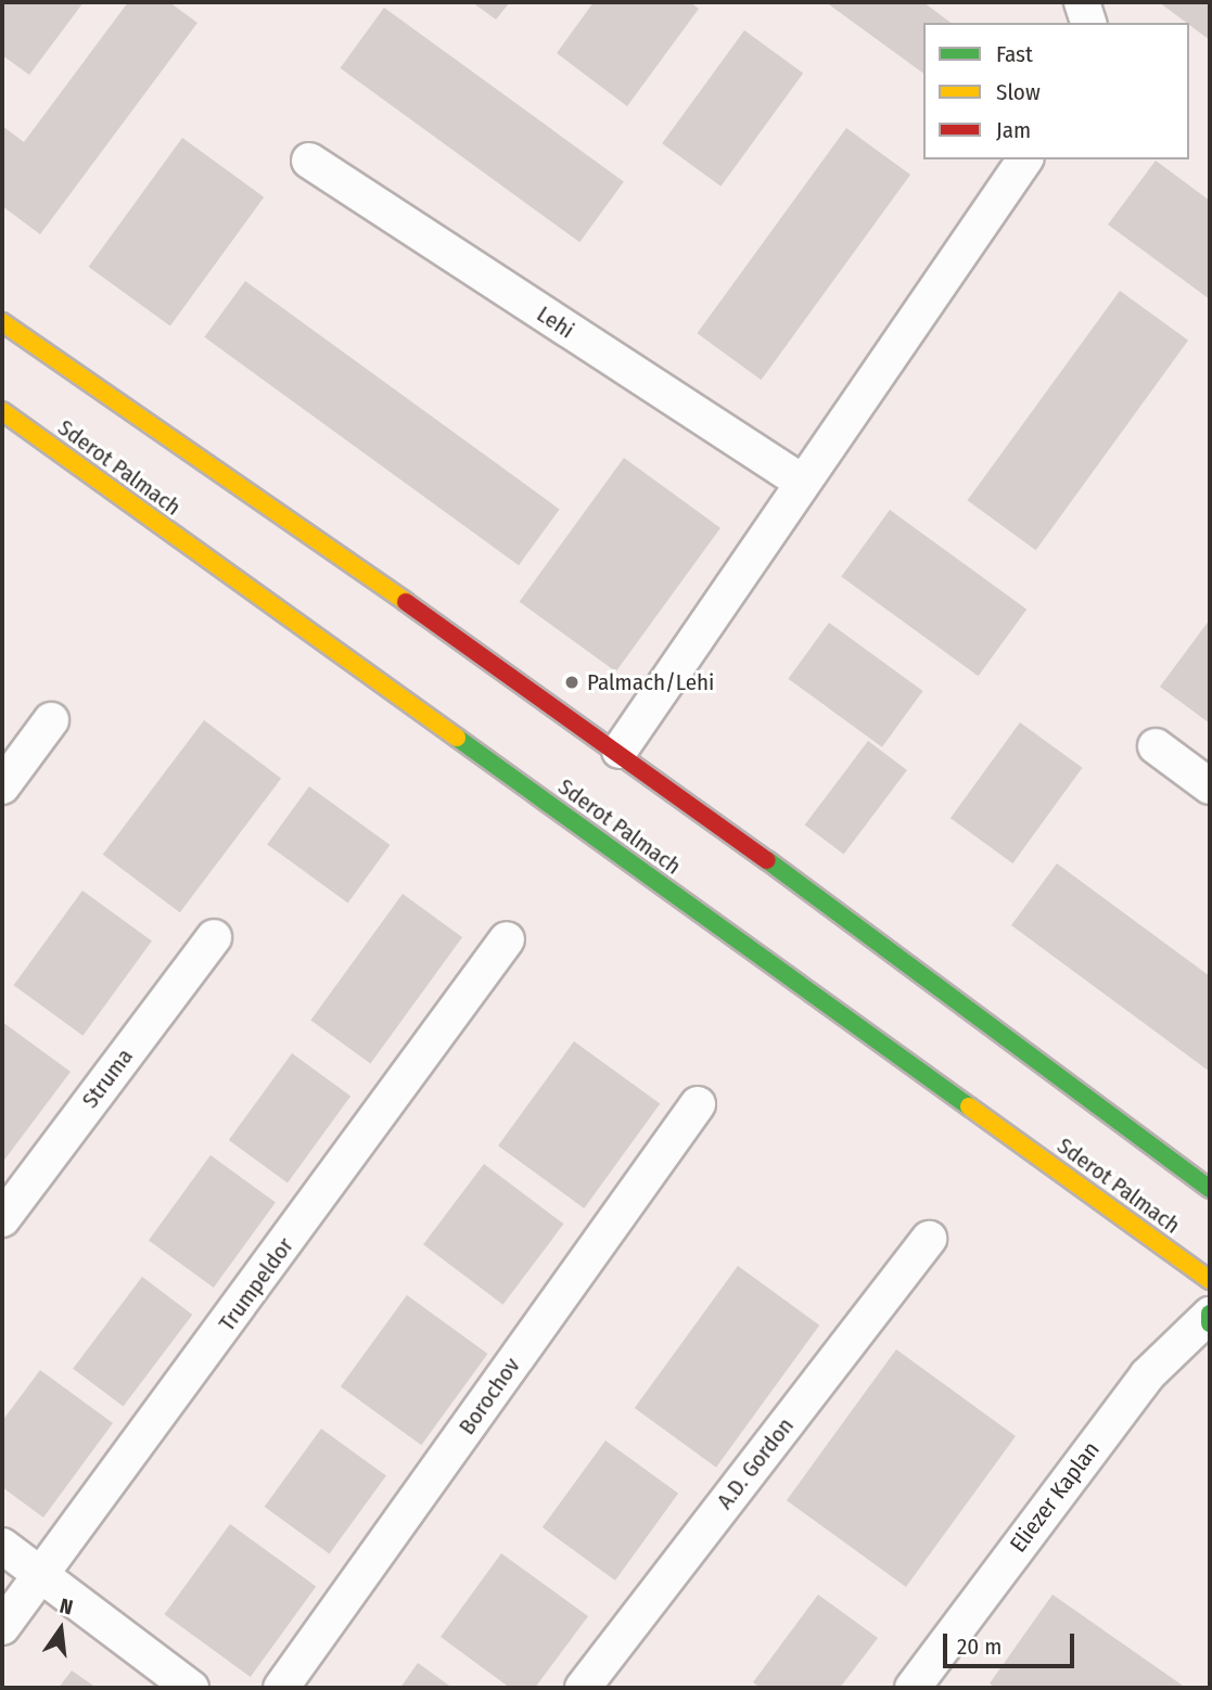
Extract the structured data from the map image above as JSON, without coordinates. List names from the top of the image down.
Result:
{
  "streets": {
    "street": [
      "Lehi",
      "Sderot Palmach",
      "Struma",
      "Trumpeldor",
      "Borochov",
      "A.D. Gordon",
      "Eliezer Kaplan"
    ]
  },
  "places": ["Palmach/Lehi"],
  "legend": ["Fast", "Slow", "Jam"],
  "scale_bar": "20 m",
  "north": "top"
}
